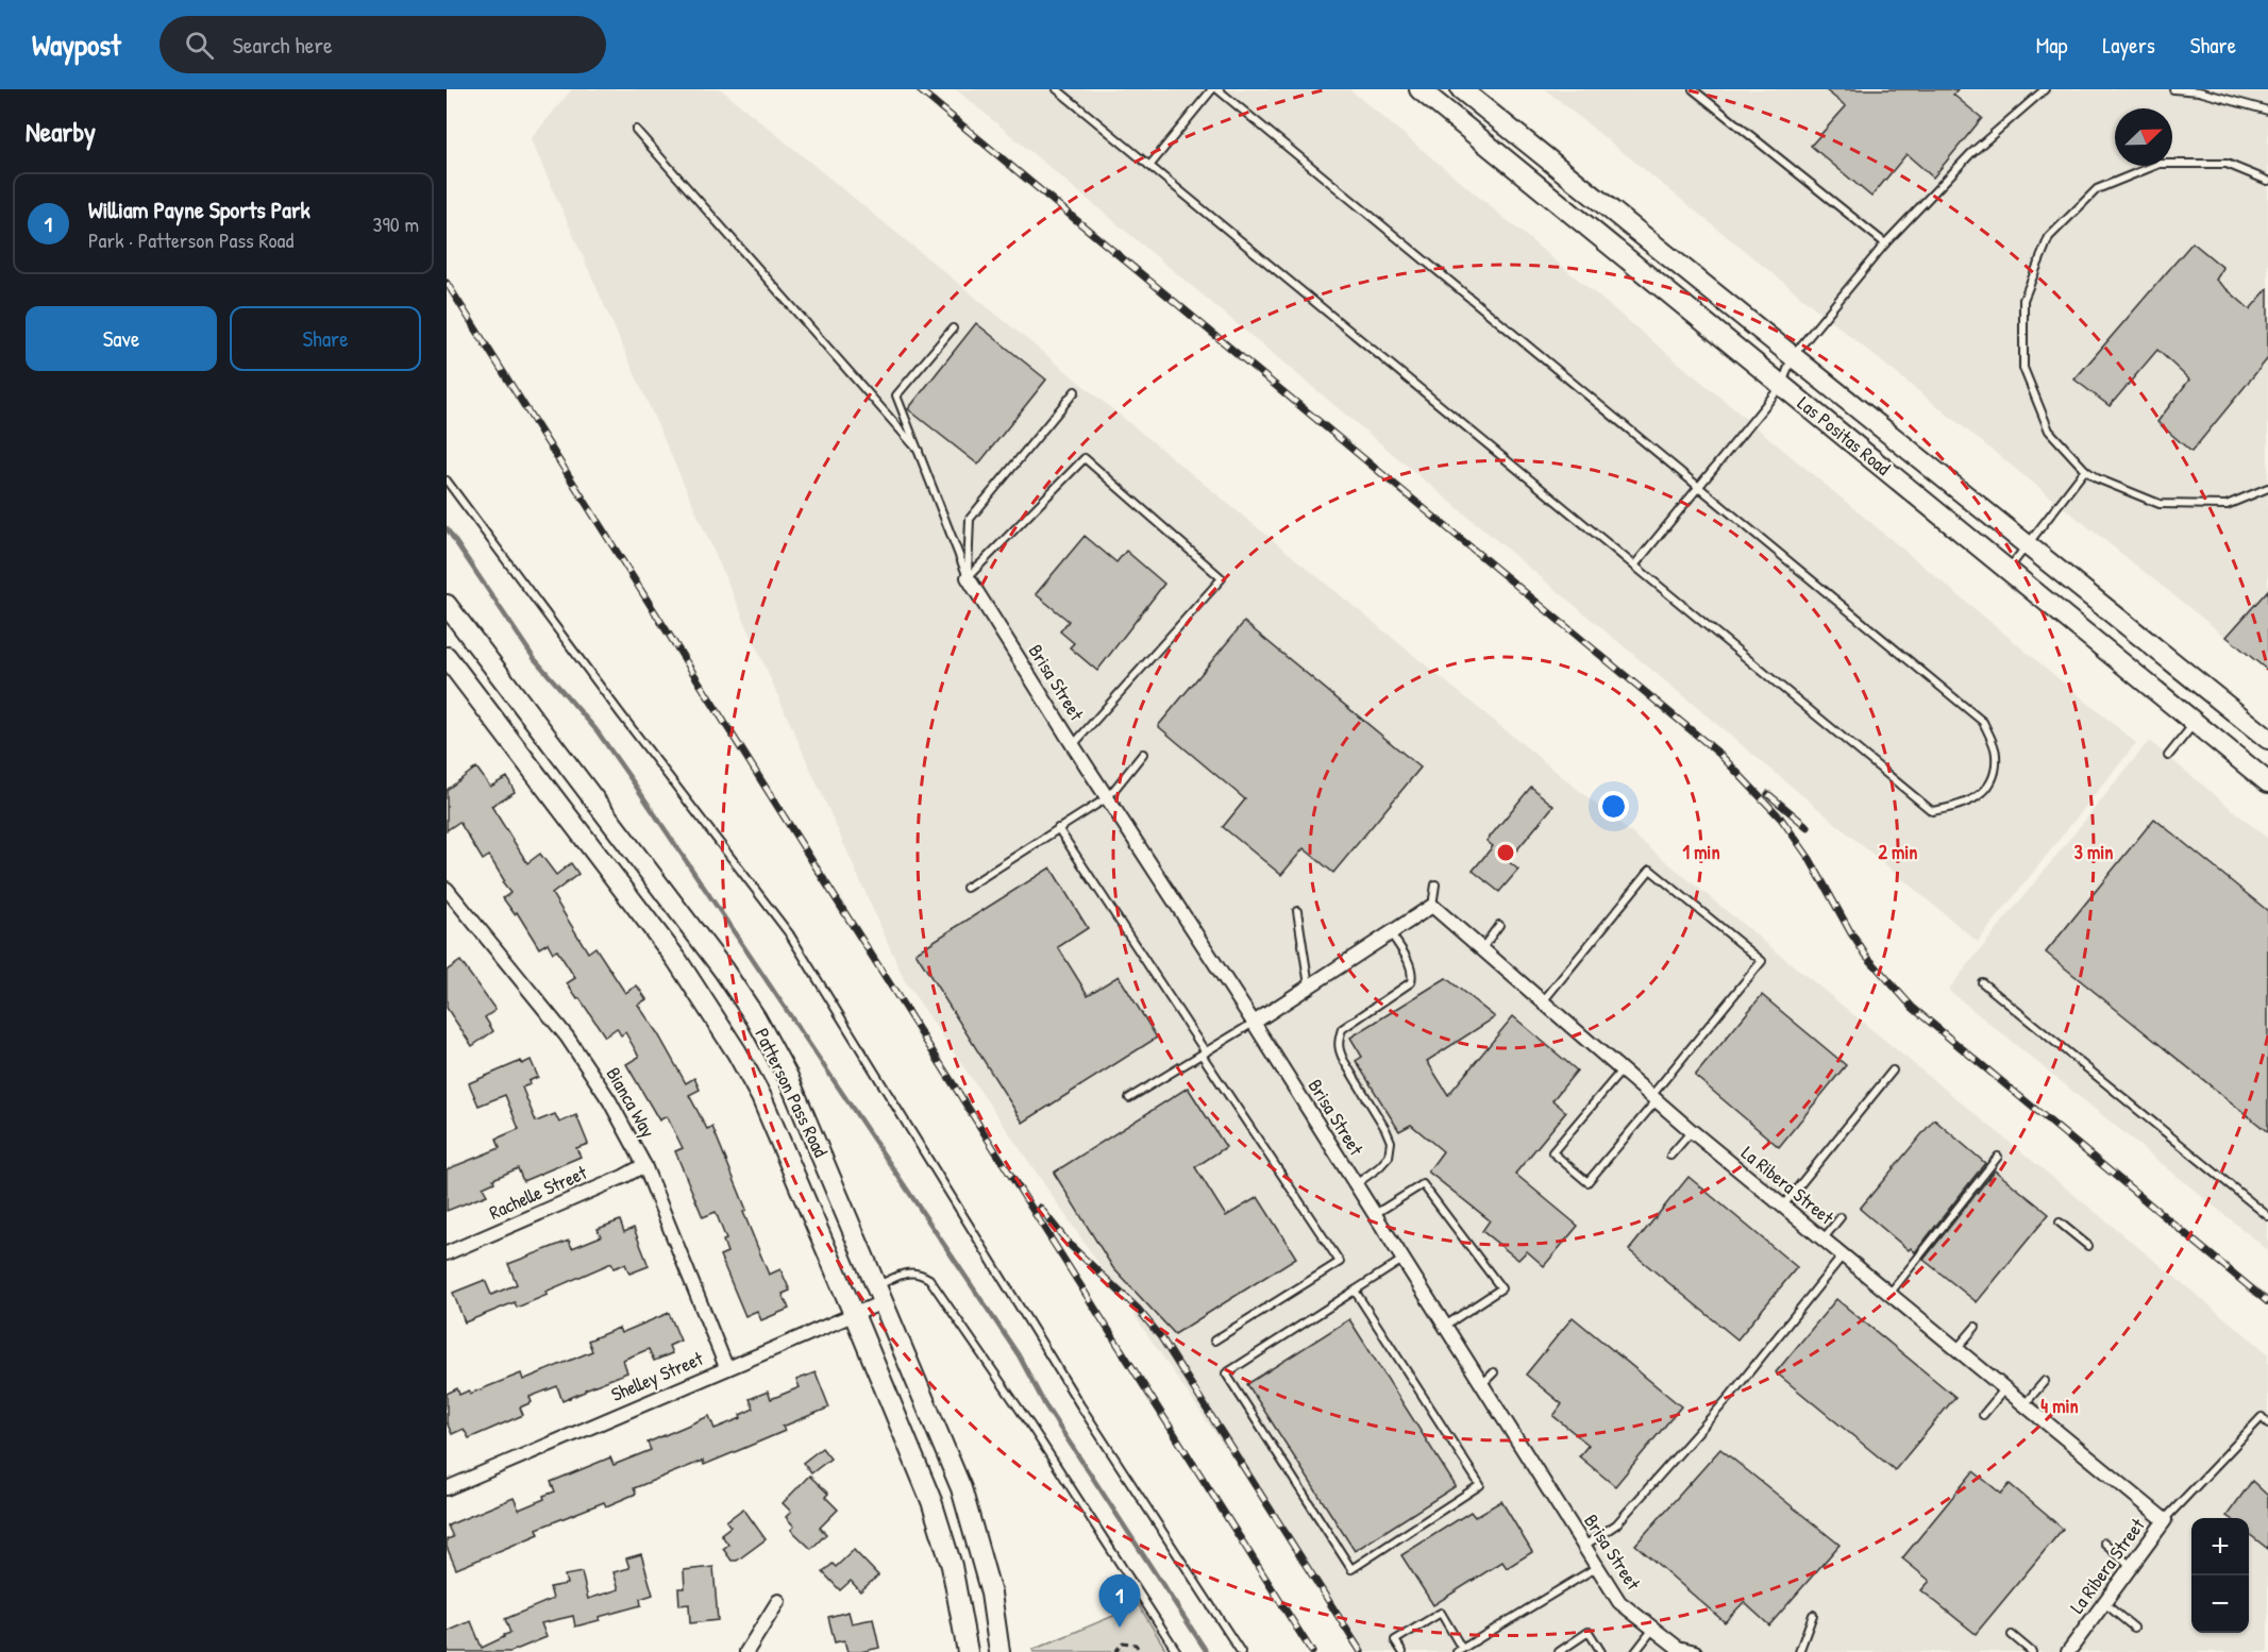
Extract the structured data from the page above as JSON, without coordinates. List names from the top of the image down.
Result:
{
  "streets": {
    "main road": ["Las Positas Road", "Patterson Pass Road"],
    "street": [
      "Brisa Street",
      "Bianca Way",
      "La Ribera Street",
      "Rachelle Street",
      "Shelley Street"
    ]
  },
  "crossings": [
    ["Patterson Pass Road", "Shelley Street"],
    ["Bianca Way", "Rachelle Street"],
    ["Bianca Way", "Shelley Street"]
  ],
  "north": "top right",
  "page": {
    "header": "Waypost",
    "search": "Search here",
    "nav": ["Map", "Layers", "Share"],
    "heading": "Nearby",
    "list": [
      {
        "mark": "1",
        "name": "William Payne Sports Park",
        "note": "Park · Patterson Pass Road",
        "value": "390 m"
      }
    ],
    "buttons": ["Save", "Share"],
    "map_buttons": ["+", "−"],
    "pins": "1"
  },
  "rings": [
    "1 min",
    "2 min",
    "3 min",
    "4 min"
  ]
}
